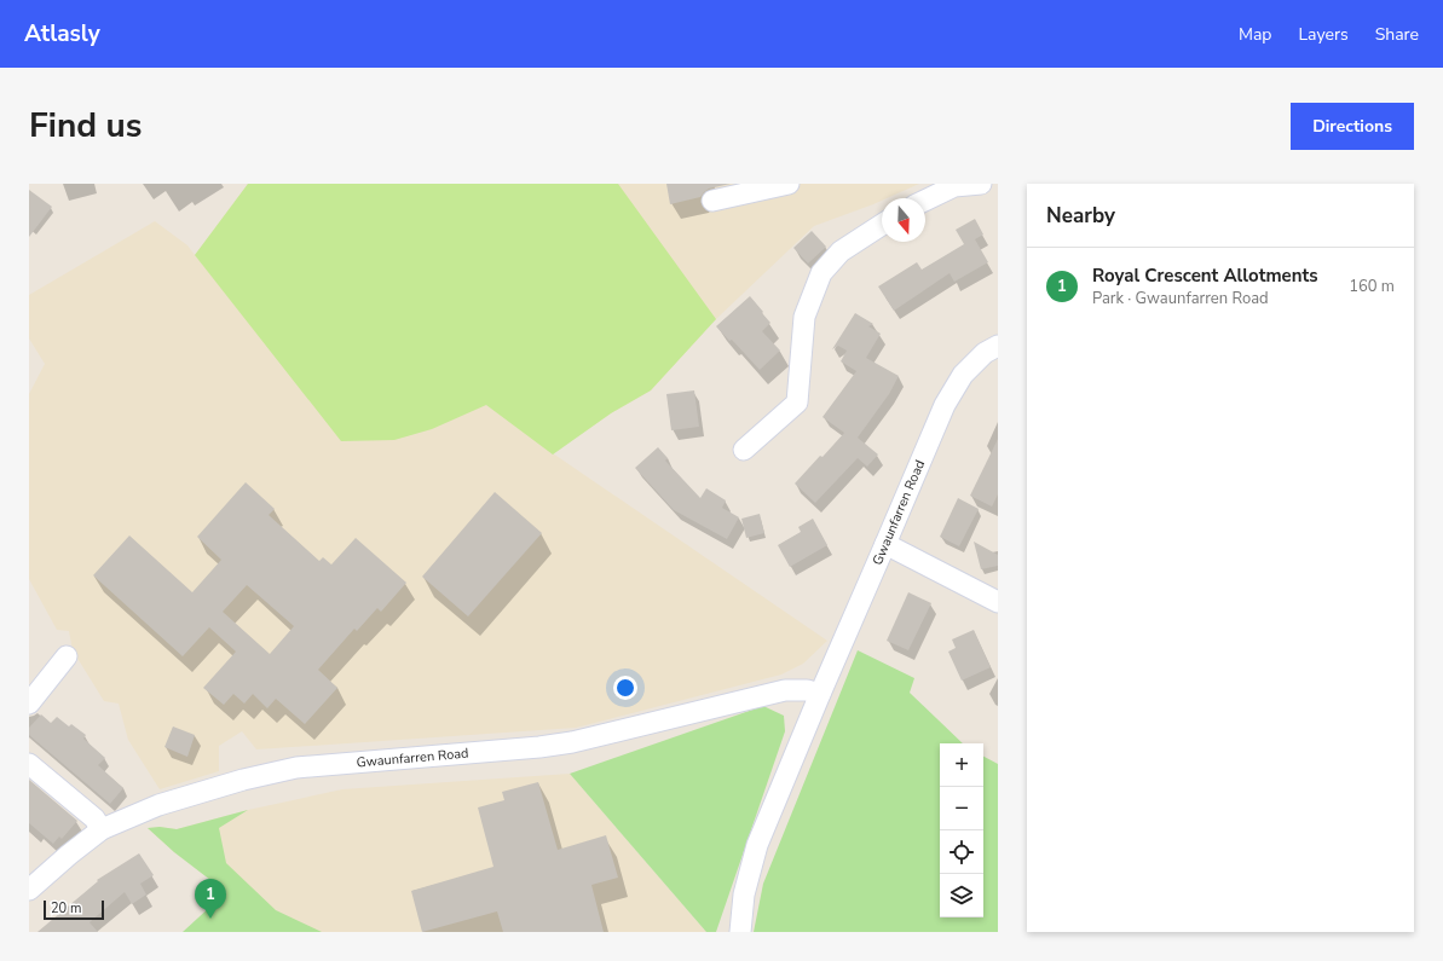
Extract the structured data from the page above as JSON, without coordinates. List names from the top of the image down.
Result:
{
  "streets": {
    "street": ["Gwaunfarren Road"]
  },
  "scale_bar": "20 m",
  "north": "bottom",
  "page": {
    "header": "Atlasly",
    "nav": ["Map", "Layers", "Share"],
    "title": "Find us",
    "buttons": "Directions",
    "heading": "Nearby",
    "list": [
      {
        "mark": "1",
        "name": "Royal Crescent Allotments",
        "note": "Park · Gwaunfarren Road",
        "value": "160 m"
      }
    ],
    "map_buttons": ["+", "−"],
    "pins": "1",
    "scale": "20 m"
  }
}
